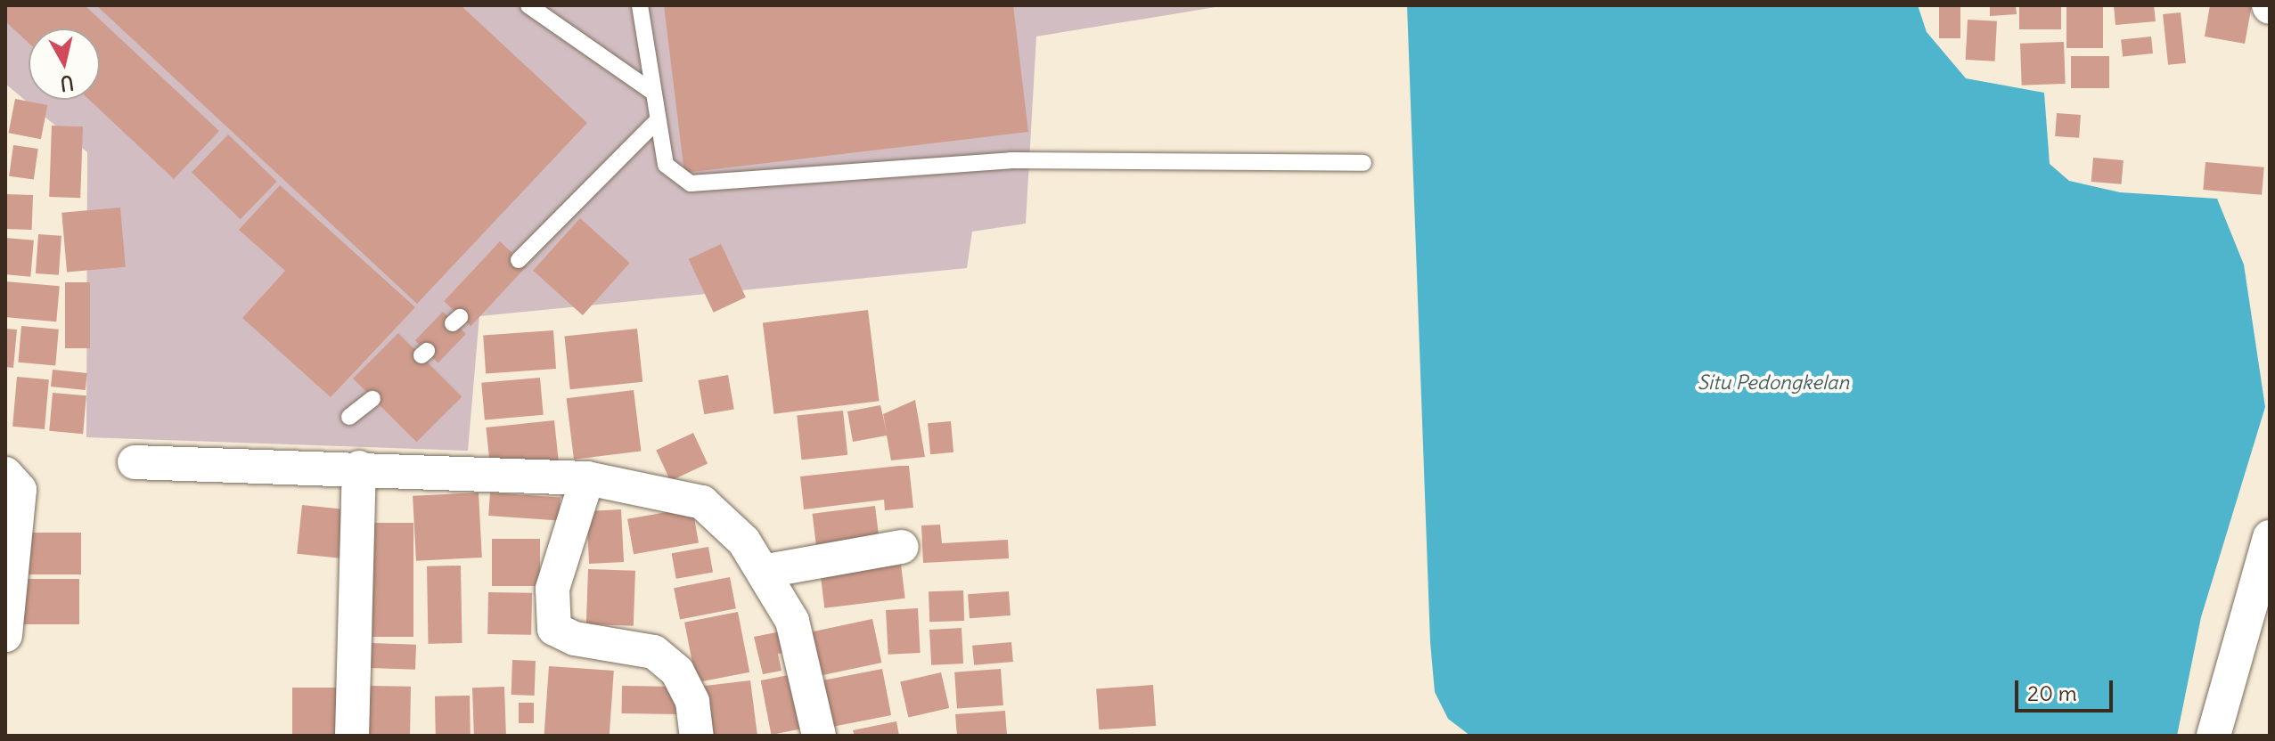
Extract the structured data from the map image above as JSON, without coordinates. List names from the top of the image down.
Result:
{
  "water": ["Situ Pedongkelan"],
  "scale_bar": "20 m",
  "north": "bottom"
}
